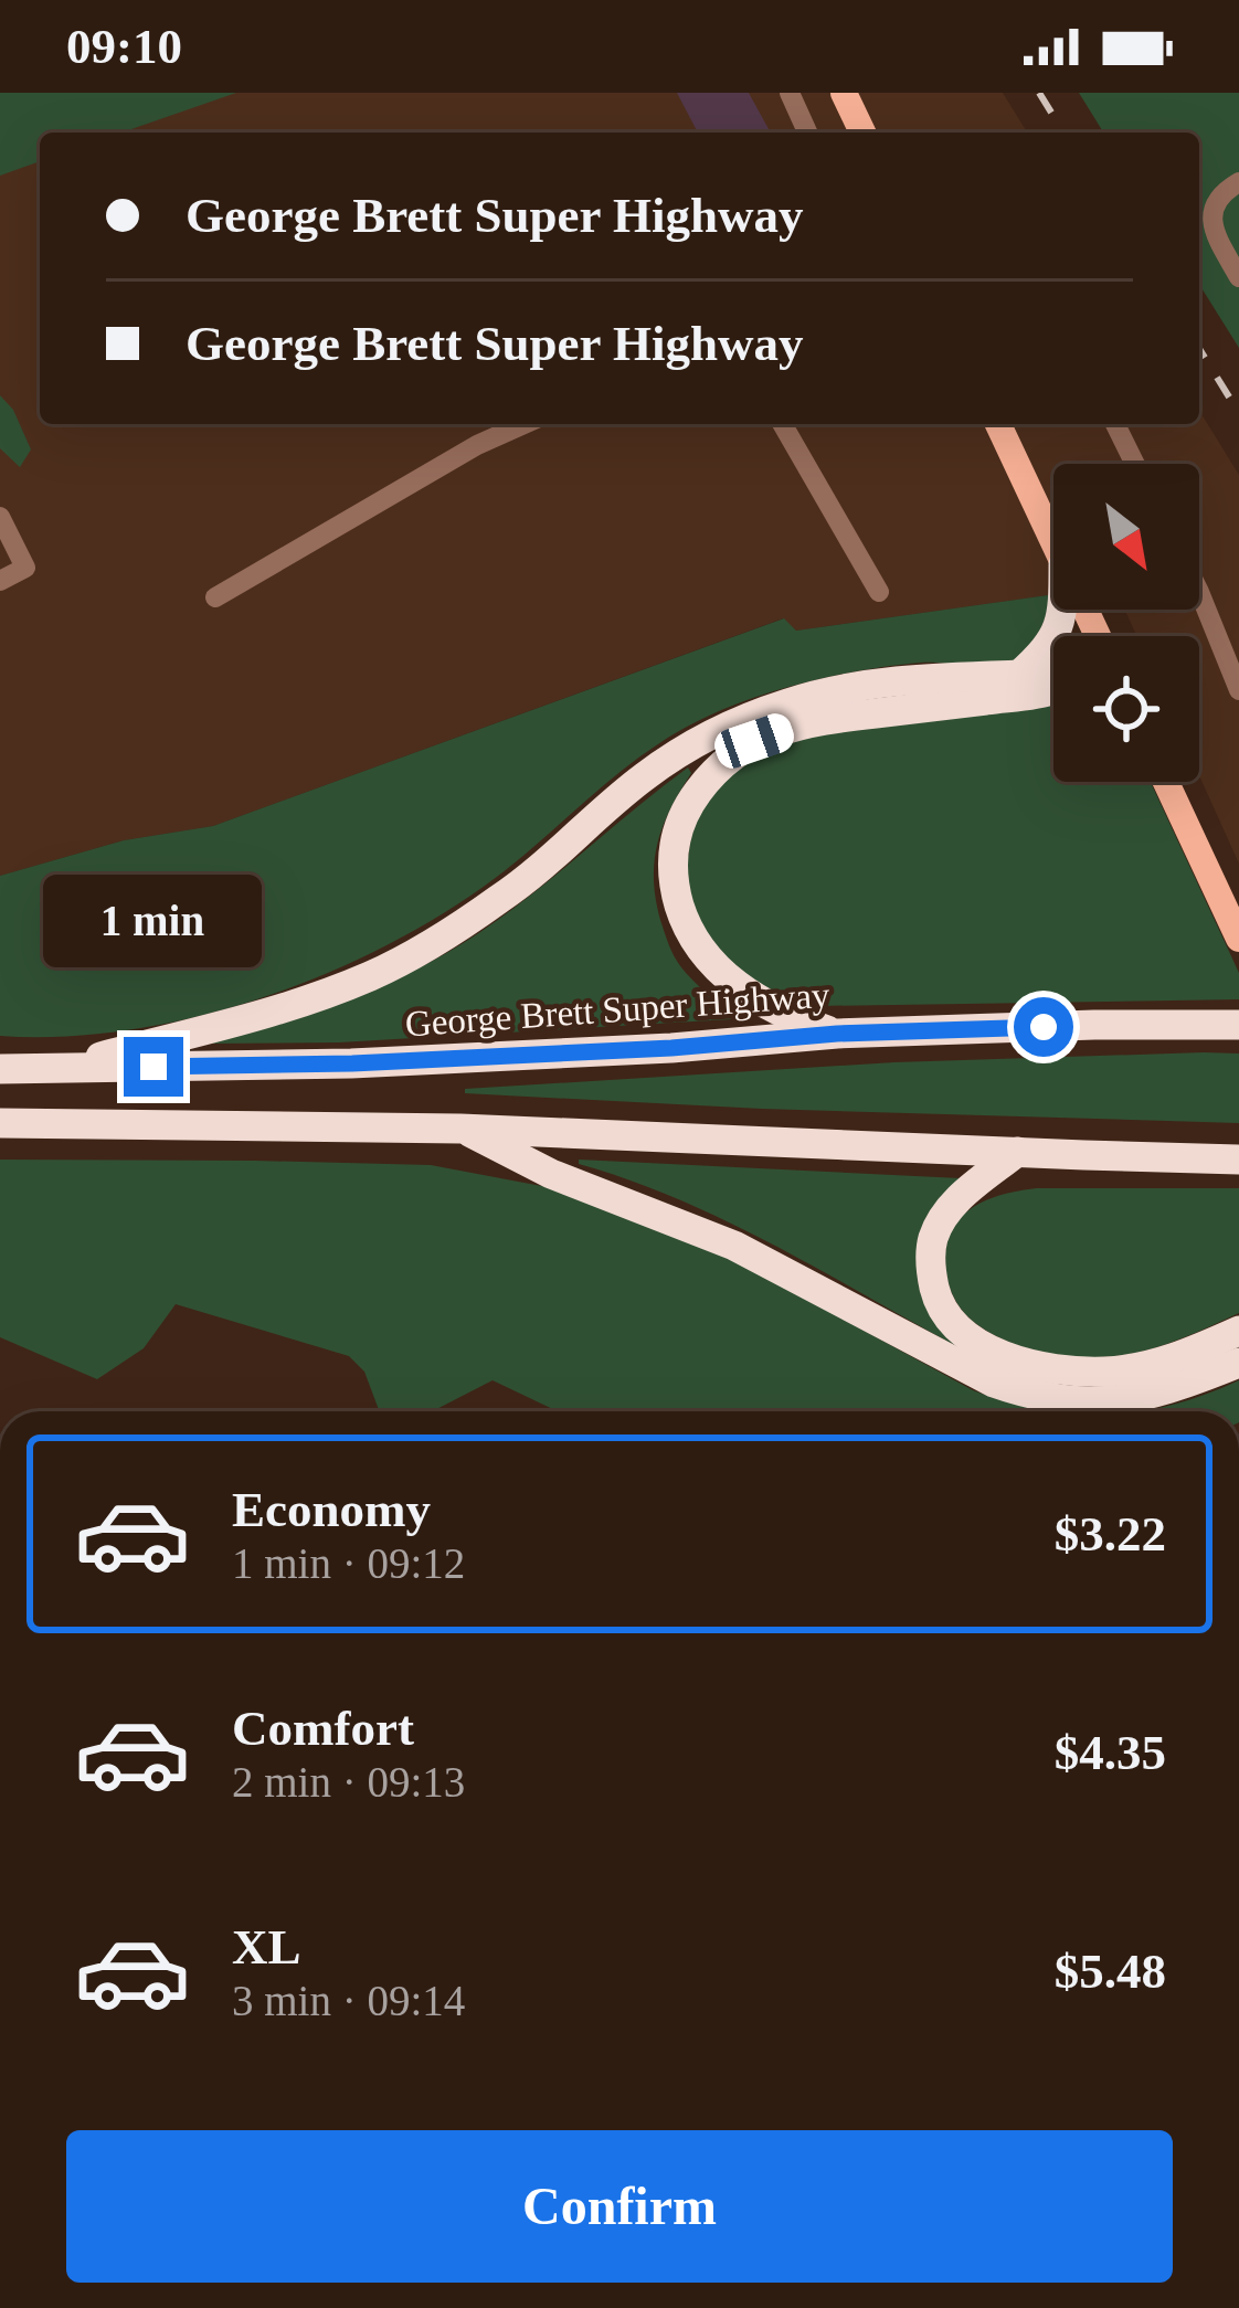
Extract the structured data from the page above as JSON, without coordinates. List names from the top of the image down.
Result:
{
  "streets": {
    "highway": ["George Brett Super Highway"]
  },
  "north": "bottom right",
  "page": {
    "status": "09:10",
    "banner": ["George Brett Super Highway", "George Brett Super Highway"],
    "bubble": "1 min",
    "list": [
      {
        "name": "Economy",
        "note": "1 min · 09:12",
        "value": "$3.22"
      },
      {
        "name": "Comfort",
        "note": "2 min · 09:13",
        "value": "$4.35"
      },
      {
        "name": "XL",
        "note": "3 min · 09:14",
        "value": "$5.48"
      }
    ],
    "buttons": "Confirm"
  }
}
